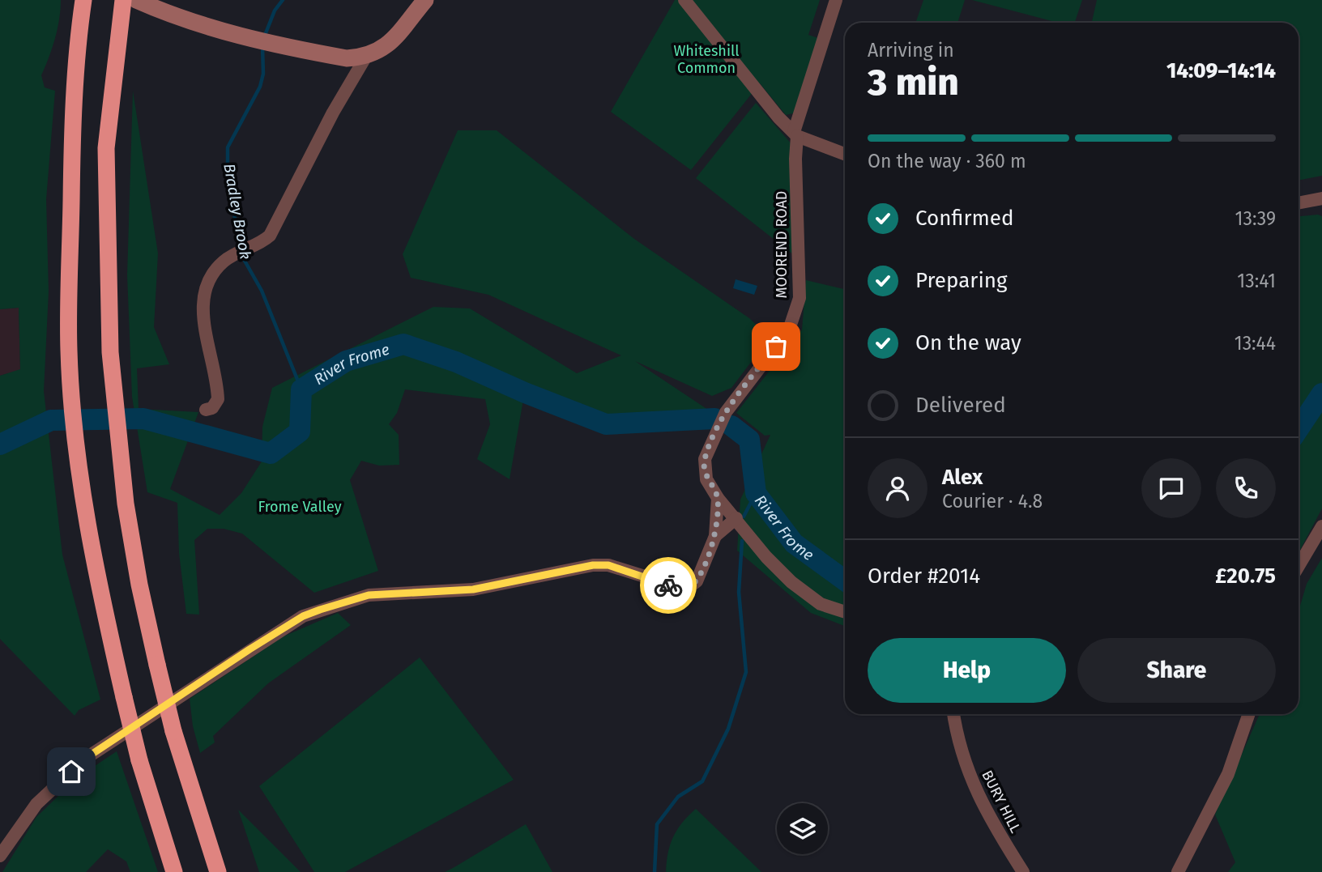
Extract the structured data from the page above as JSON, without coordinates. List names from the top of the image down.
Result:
{
  "streets": {
    "street": ["MOOREND ROAD", "BURY HILL"]
  },
  "water": ["Bradley Brook", "River Frome"],
  "parks": ["Whiteshill Common", "Frome Valley"],
  "page": {
    "heading": ["3 min", "Arriving in", "14:09–14:14"],
    "panel": [
      "Alex",
      "Courier · 4.8",
      "Order #2014",
      "£20.75"
    ],
    "bar": "On the way · 360 m",
    "list": [
      ["Confirmed", "13:39"],
      ["Preparing", "13:41"],
      ["On the way", "13:44"],
      "Delivered"
    ],
    "buttons": ["Help", "Share"]
  }
}
